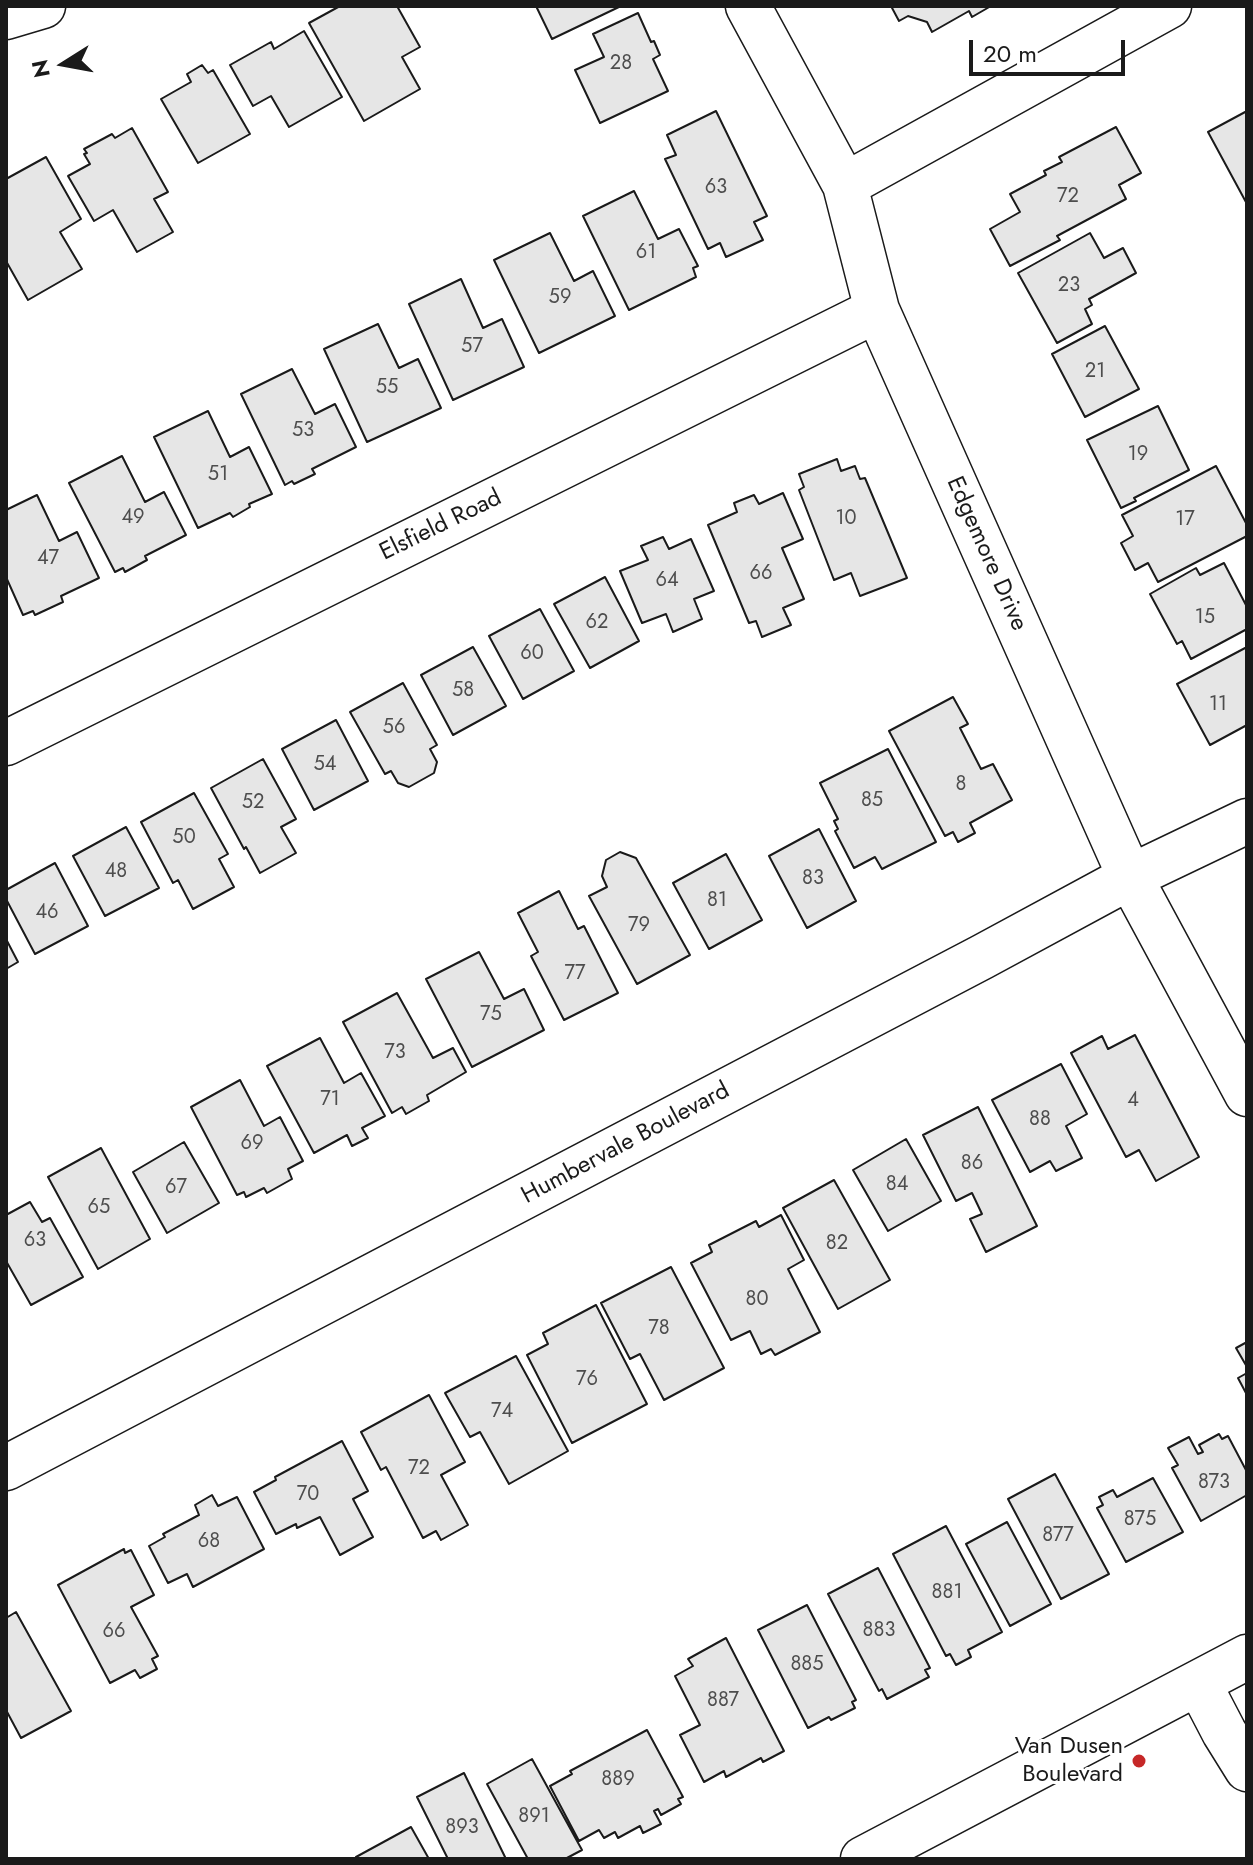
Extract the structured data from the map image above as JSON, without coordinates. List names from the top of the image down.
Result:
{
  "streets": {
    "street": ["Elsfield Road", "Edgemore Drive", "Humbervale Boulevard"]
  },
  "crossings": [
    ["Elsfield Road", "Edgemore Drive"],
    ["Edgemore Drive", "Humbervale Boulevard"]
  ],
  "places": ["Van Dusen Boulevard"],
  "house_numbers": [
    "28",
    "63",
    "72",
    "61",
    "23",
    "59",
    "57",
    "21",
    "55",
    "53",
    "19",
    "51",
    "49",
    "10",
    "17",
    "47",
    "66",
    "64",
    "15",
    "62",
    "60",
    "58",
    "11",
    "56",
    "54",
    "8",
    "85",
    "52",
    "50",
    "48",
    "83",
    "81",
    "46",
    "79",
    "77",
    "75",
    "73",
    "71",
    "4",
    "88",
    "69",
    "86",
    "84",
    "67",
    "65",
    "63",
    "82",
    "80",
    "78",
    "76",
    "74",
    "72",
    "873",
    "70",
    "875",
    "877",
    "68",
    "881",
    "883",
    "66",
    "885",
    "887",
    "889",
    "891",
    "893"
  ],
  "scale_bar": "20 m",
  "north": "left"
}
